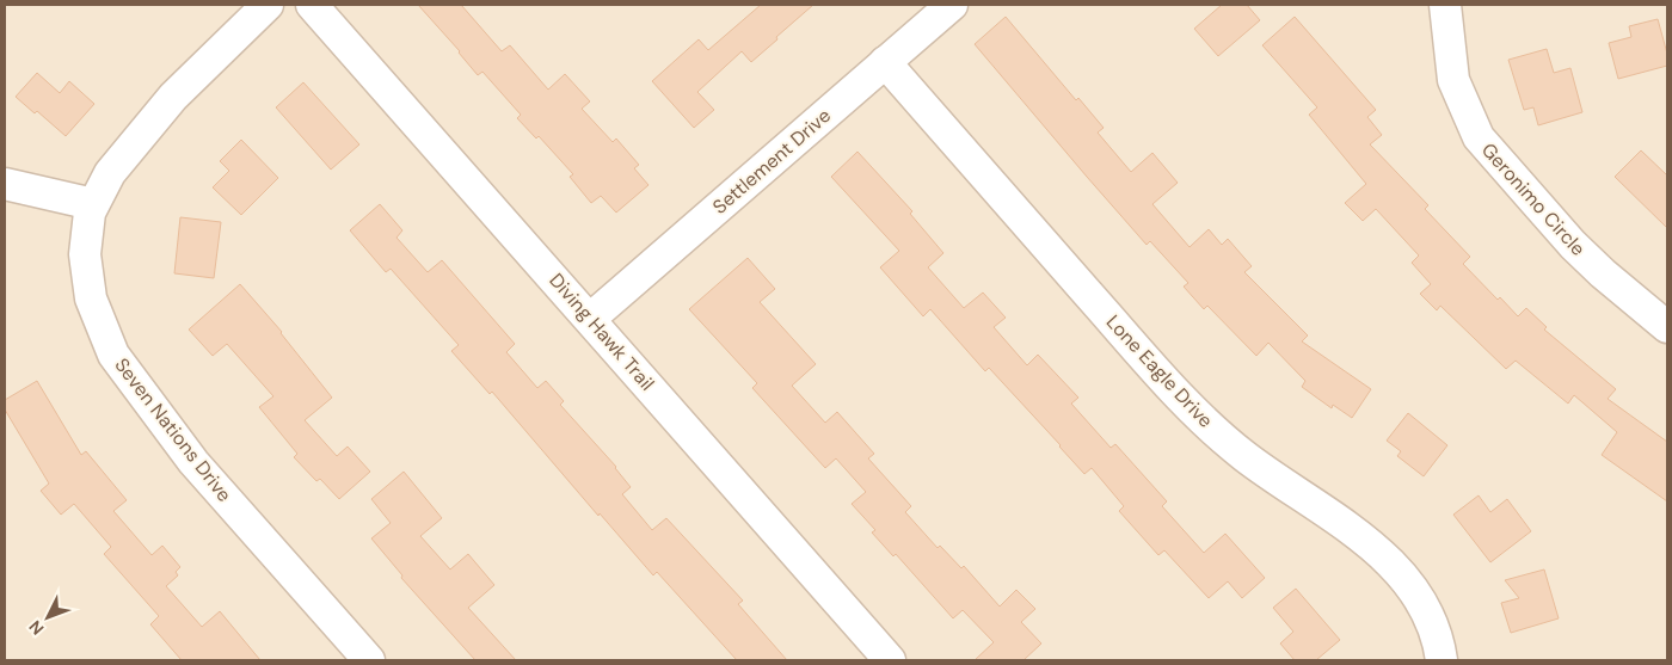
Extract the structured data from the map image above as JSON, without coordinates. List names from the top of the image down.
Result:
{
  "streets": {
    "street": [
      "Settlement Drive",
      "Geronimo Circle",
      "Diving Hawk Trail",
      "Lone Eagle Drive",
      "Seven Nations Drive"
    ]
  },
  "crossings": [
    ["Settlement Drive", "Diving Hawk Trail"],
    ["Settlement Drive", "Lone Eagle Drive"]
  ],
  "north": "bottom left"
}
